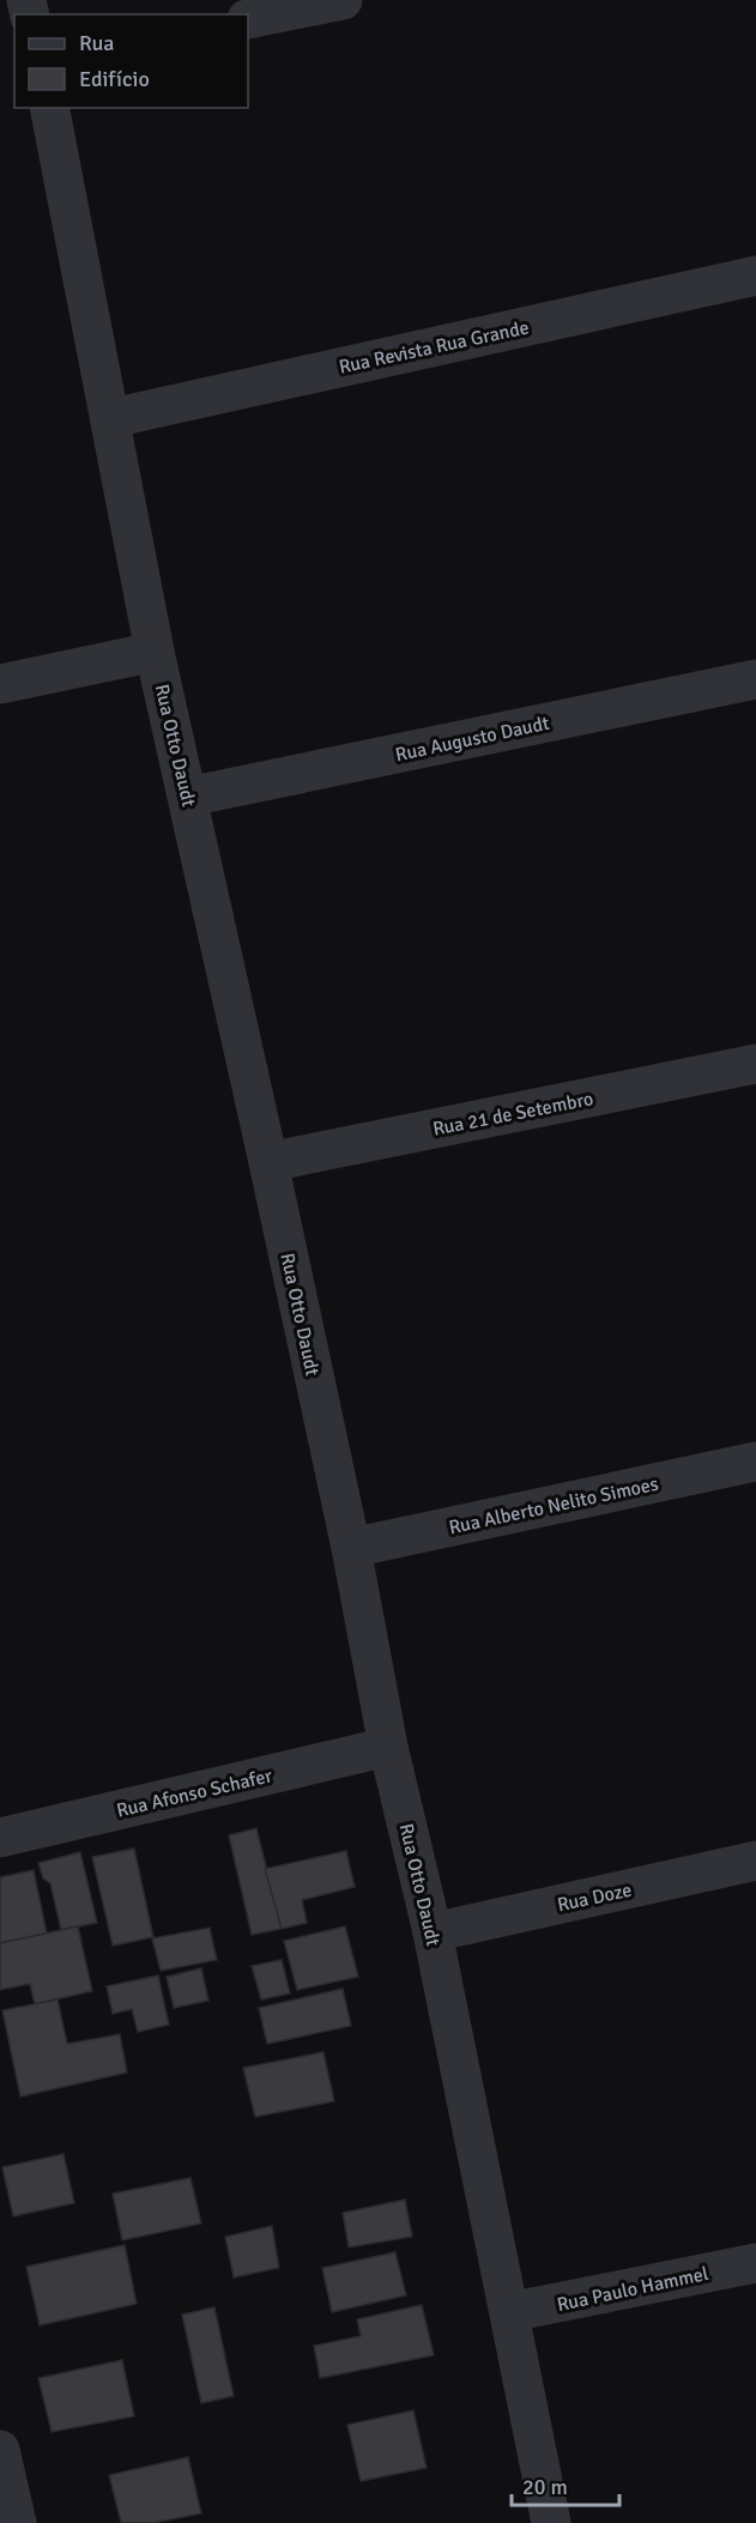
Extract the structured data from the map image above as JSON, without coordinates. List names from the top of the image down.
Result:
{
  "streets": {
    "street": [
      "Rua Revista Rua Grande",
      "Rua Augusto Daudt",
      "Rua Otto Daudt",
      "Rua 21 de Setembro",
      "Rua Alberto Nelito Simoes",
      "Rua Afonso Schafer",
      "Rua Doze",
      "Rua Paulo Hammel"
    ]
  },
  "crossings": [
    ["Rua Revista Rua Grande", "Rua Otto Daudt"],
    ["Rua Augusto Daudt", "Rua Otto Daudt"],
    ["Rua Otto Daudt", "Rua 21 de Setembro"],
    ["Rua Otto Daudt", "Rua Alberto Nelito Simoes"],
    ["Rua Otto Daudt", "Rua Afonso Schafer"],
    ["Rua Otto Daudt", "Rua Doze"],
    ["Rua Otto Daudt", "Rua Paulo Hammel"]
  ],
  "legend": ["Rua", "Edifício"],
  "scale_bar": "20 m"
}
